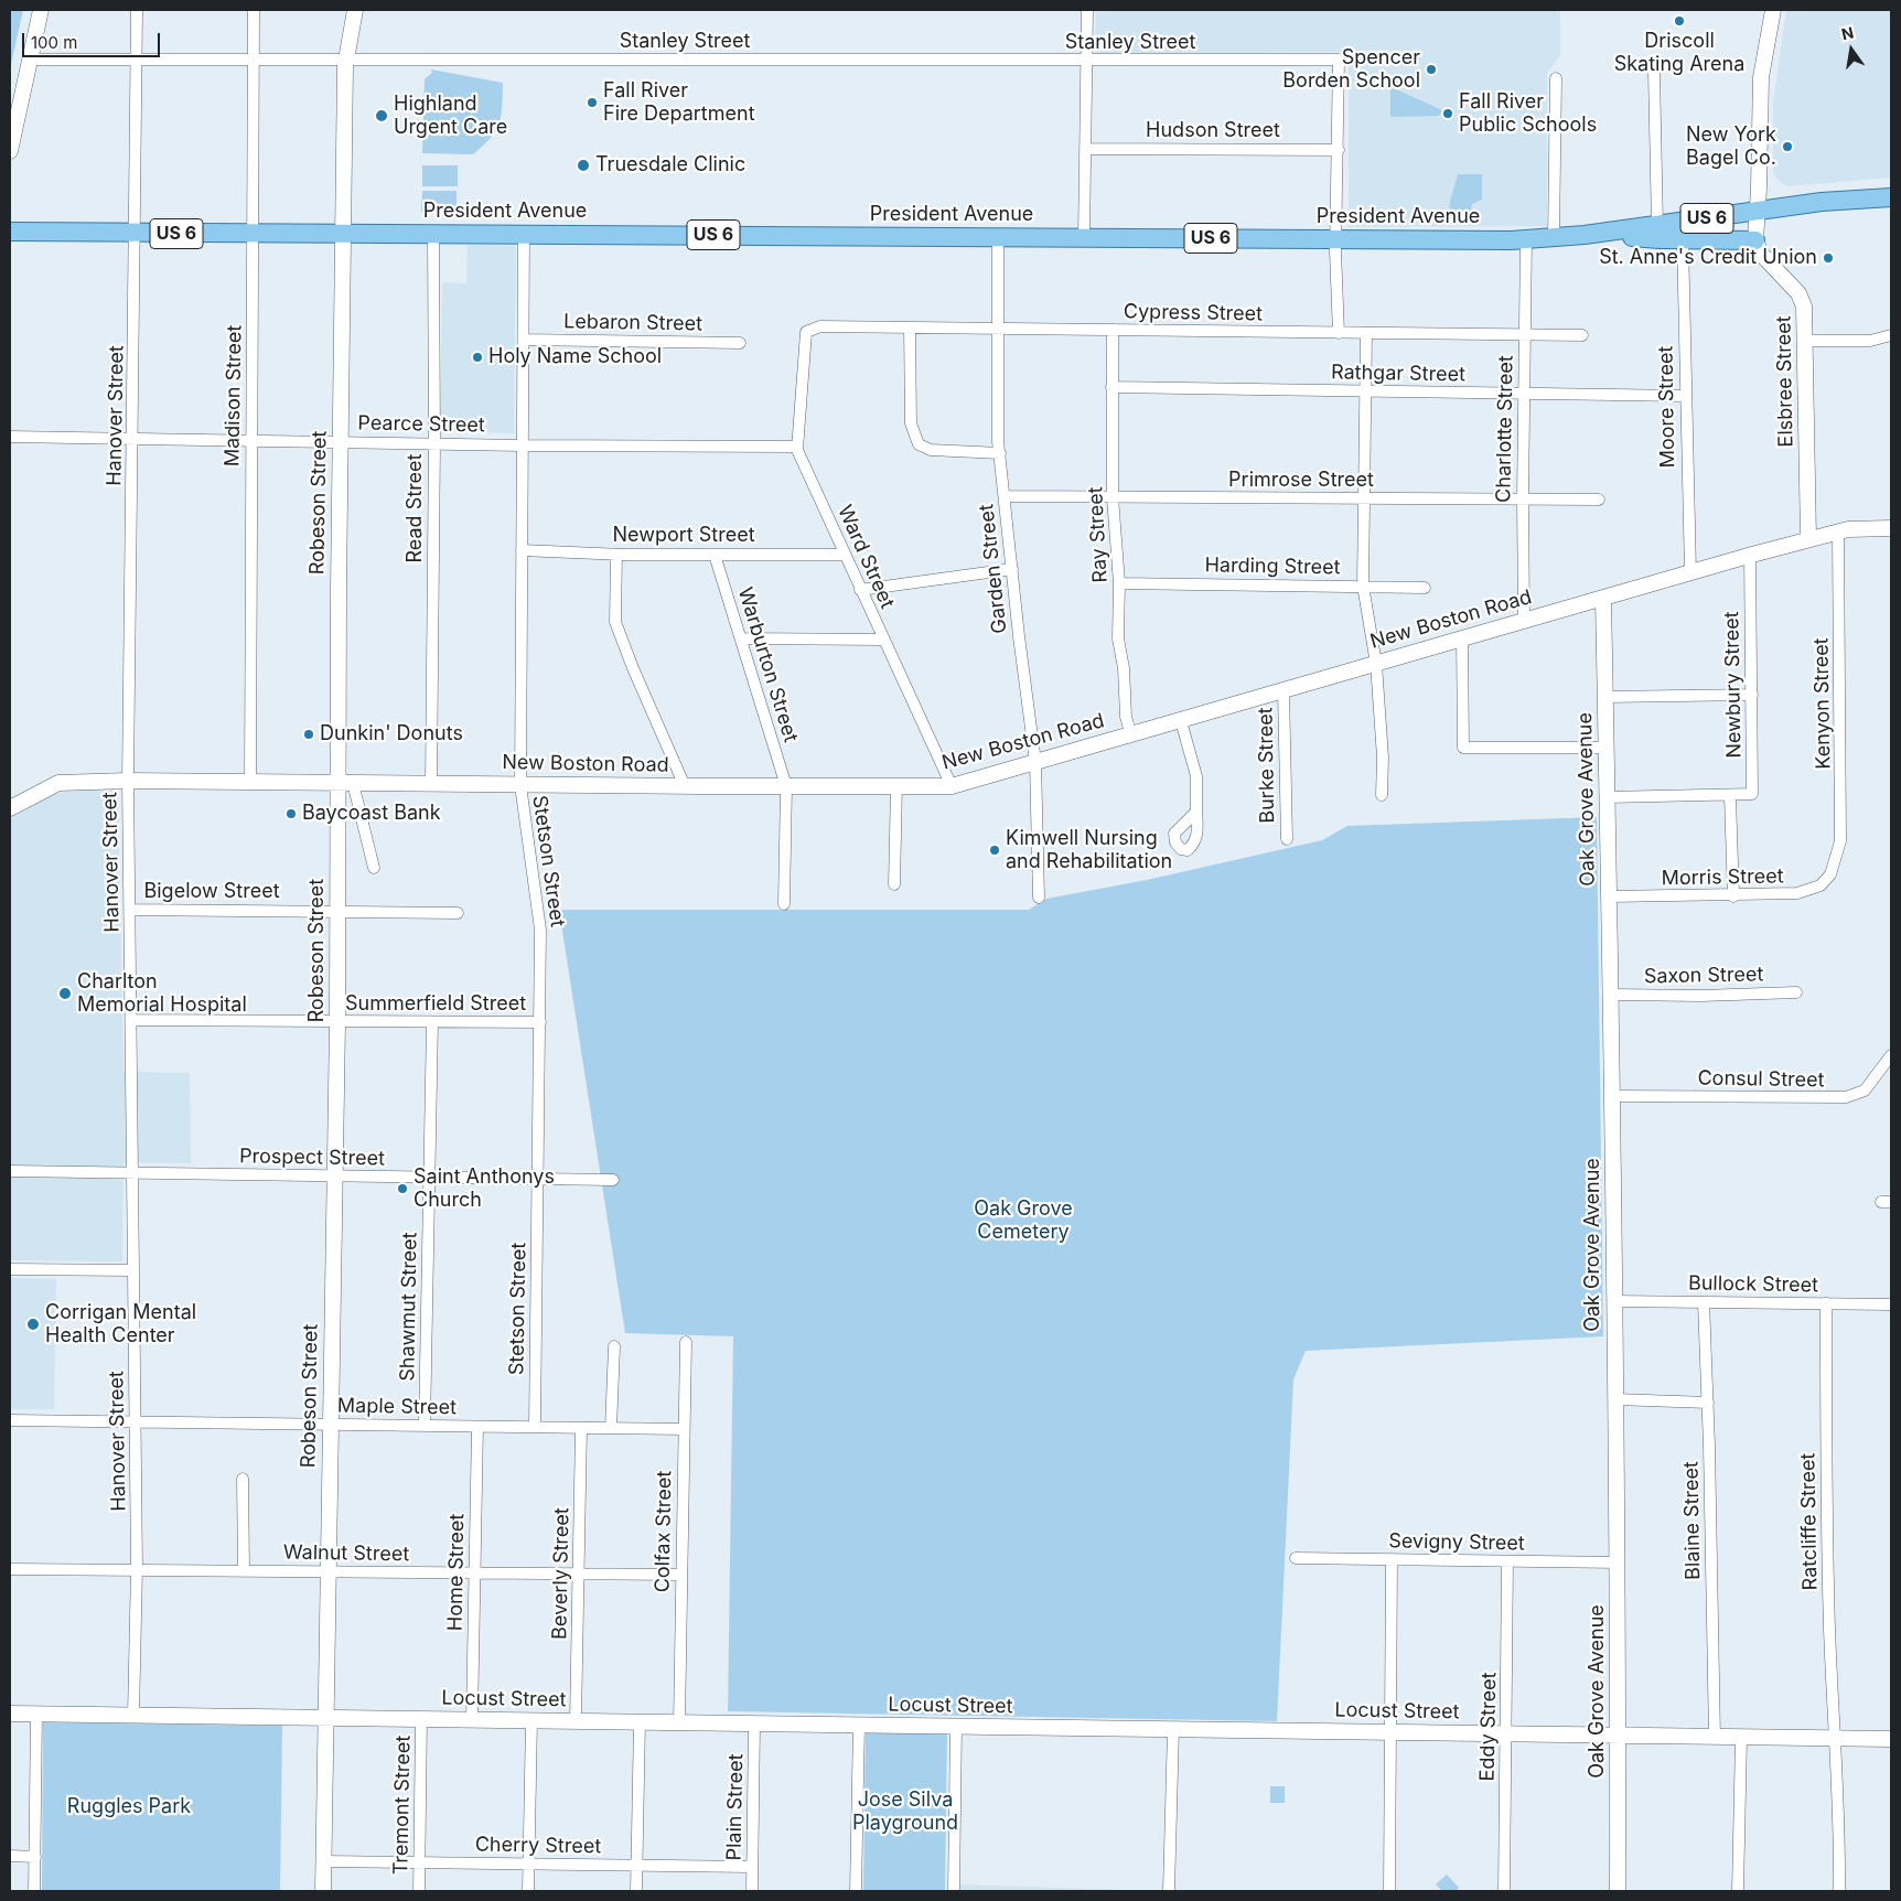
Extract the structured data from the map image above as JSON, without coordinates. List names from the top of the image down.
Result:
{
  "streets": {
    "main road": ["President Avenue", "US 6"],
    "street": [
      "Stanley Street",
      "Hudson Street",
      "Cypress Street",
      "Lebaron Street",
      "Rathgar Street",
      "Elsbree Street",
      "Madison Street",
      "Moore Street",
      "Hanover Street",
      "Pearce Street",
      "Charlotte Street",
      "Primrose Street",
      "Robeson Street",
      "Read Street",
      "Ray Street",
      "Newport Street",
      "Ward Street",
      "Harding Street",
      "Garden Street",
      "New Boston Road",
      "Warburton Street",
      "Newbury Street",
      "Kenyon Street",
      "Burke Street",
      "Oak Grove Avenue",
      "Stetson Street",
      "Morris Street",
      "Bigelow Street",
      "Saxon Street",
      "Summerfield Street",
      "Consul Street",
      "Prospect Street",
      "Bullock Street",
      "Shawmut Street",
      "Maple Street",
      "Blaine Street",
      "Ratcliffe Street",
      "Colfax Street",
      "Sevigny Street",
      "Walnut Street",
      "Home Street",
      "Beverly Street",
      "Locust Street",
      "Eddy Street",
      "Tremont Street",
      "Plain Street",
      "Cherry Street"
    ]
  },
  "crossings": [
    ["Stanley Street", "Hudson Street"],
    ["Stanley Street", "Madison Street"],
    ["Stanley Street", "Hanover Street"],
    ["Stanley Street", "Robeson Street"],
    ["President Avenue", "Madison Street"],
    ["President Avenue", "Hanover Street"],
    ["President Avenue", "Charlotte Street"],
    ["President Avenue", "Robeson Street"],
    ["President Avenue", "Read Street"],
    ["President Avenue", "Garden Street"],
    ["President Avenue", "Stetson Street"],
    ["Cypress Street", "Charlotte Street"],
    ["Cypress Street", "Ray Street"],
    ["Cypress Street", "Ward Street"],
    ["Cypress Street", "Garden Street"],
    ["Lebaron Street", "Stetson Street"],
    ["Rathgar Street", "Moore Street"],
    ["Rathgar Street", "Charlotte Street"],
    ["Rathgar Street", "Ray Street"],
    ["Elsbree Street", "New Boston Road"],
    ["Madison Street", "Pearce Street"],
    ["Madison Street", "New Boston Road"],
    ["Moore Street", "New Boston Road"],
    ["Hanover Street", "Pearce Street"],
    ["Hanover Street", "New Boston Road"],
    ["Hanover Street", "Bigelow Street"],
    ["Hanover Street", "Summerfield Street"],
    ["Hanover Street", "Prospect Street"],
    ["Hanover Street", "Maple Street"],
    ["Hanover Street", "Walnut Street"],
    ["Hanover Street", "Locust Street"],
    ["Pearce Street", "Robeson Street"],
    ["Pearce Street", "Read Street"],
    ["Pearce Street", "Ward Street"],
    ["Pearce Street", "Stetson Street"],
    ["Charlotte Street", "Primrose Street"],
    ["Charlotte Street", "New Boston Road"],
    ["Primrose Street", "Ray Street"],
    ["Primrose Street", "Garden Street"],
    ["Robeson Street", "New Boston Road"],
    ["Robeson Street", "Bigelow Street"],
    ["Robeson Street", "Summerfield Street"],
    ["Robeson Street", "Prospect Street"],
    ["Robeson Street", "Maple Street"],
    ["Robeson Street", "Walnut Street"],
    ["Robeson Street", "Locust Street"],
    ["Robeson Street", "Cherry Street"],
    ["Read Street", "New Boston Road"],
    ["Ray Street", "Harding Street"],
    ["Ray Street", "New Boston Road"],
    ["Newport Street", "Ward Street"],
    ["Newport Street", "Warburton Street"],
    ["Newport Street", "Stetson Street"],
    ["Ward Street", "New Boston Road"],
    ["Garden Street", "New Boston Road"],
    ["New Boston Road", "Warburton Street"],
    ["New Boston Road", "Newbury Street"],
    ["New Boston Road", "Kenyon Street"],
    ["New Boston Road", "Burke Street"],
    ["New Boston Road", "Oak Grove Avenue"],
    ["New Boston Road", "Stetson Street"],
    ["Kenyon Street", "Morris Street"],
    ["Oak Grove Avenue", "Morris Street"],
    ["Oak Grove Avenue", "Saxon Street"],
    ["Oak Grove Avenue", "Consul Street"],
    ["Oak Grove Avenue", "Bullock Street"],
    ["Oak Grove Avenue", "Sevigny Street"],
    ["Oak Grove Avenue", "Locust Street"],
    ["Stetson Street", "Summerfield Street"],
    ["Stetson Street", "Prospect Street"],
    ["Stetson Street", "Maple Street"],
    ["Summerfield Street", "Shawmut Street"],
    ["Prospect Street", "Shawmut Street"],
    ["Bullock Street", "Blaine Street"],
    ["Bullock Street", "Ratcliffe Street"],
    ["Shawmut Street", "Maple Street"],
    ["Maple Street", "Colfax Street"],
    ["Maple Street", "Home Street"],
    ["Maple Street", "Beverly Street"],
    ["Blaine Street", "Locust Street"],
    ["Ratcliffe Street", "Locust Street"],
    ["Colfax Street", "Walnut Street"],
    ["Colfax Street", "Locust Street"],
    ["Sevigny Street", "Eddy Street"],
    ["Walnut Street", "Home Street"],
    ["Walnut Street", "Beverly Street"],
    ["Home Street", "Locust Street"],
    ["Beverly Street", "Locust Street"],
    ["Locust Street", "Eddy Street"],
    ["Locust Street", "Tremont Street"],
    ["Locust Street", "Plain Street"],
    ["Tremont Street", "Cherry Street"],
    ["Plain Street", "Cherry Street"]
  ],
  "parks": ["Oak Grove Cemetery", "Jose Silva Playground", "Ruggles Park"],
  "places": [
    "Driscoll Skating Arena",
    "Spencer Borden School",
    "Fall River Fire Department",
    "Fall River Public Schools",
    "Highland Urgent Care",
    "New York Bagel Co.",
    "Truesdale Clinic",
    "St. Anne's Credit Union",
    "Holy Name School",
    "Dunkin' Donuts",
    "Baycoast Bank",
    "Kimwell Nursing and Rehabilitation",
    "Charlton Memorial Hospital",
    "Saint Anthonys Church",
    "Corrigan Mental Health Center"
  ],
  "scale_bar": "100 m",
  "north": "top"
}
